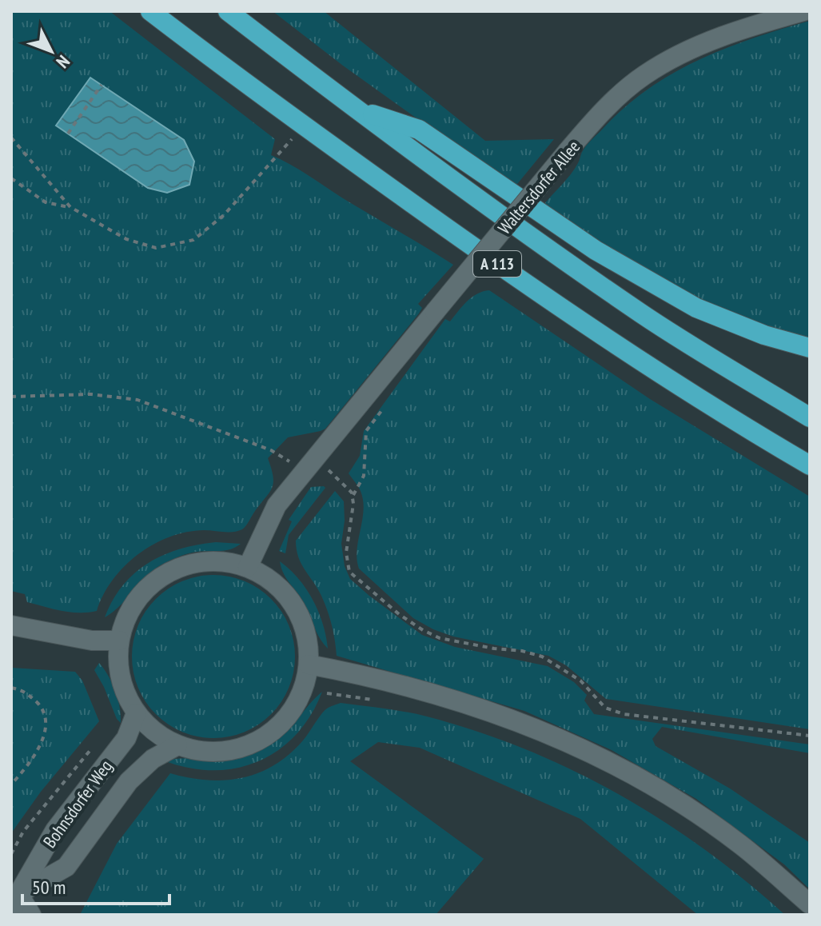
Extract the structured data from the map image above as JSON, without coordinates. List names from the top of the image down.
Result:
{
  "streets": {
    "highway": ["A 113"],
    "street": ["Waltersdorfer Allee", "Bohnsdorfer Weg"]
  },
  "crossings": [
    ["Waltersdorfer Allee", "Bohnsdorfer Weg"]
  ],
  "scale_bar": "50 m",
  "north": "bottom right"
}
